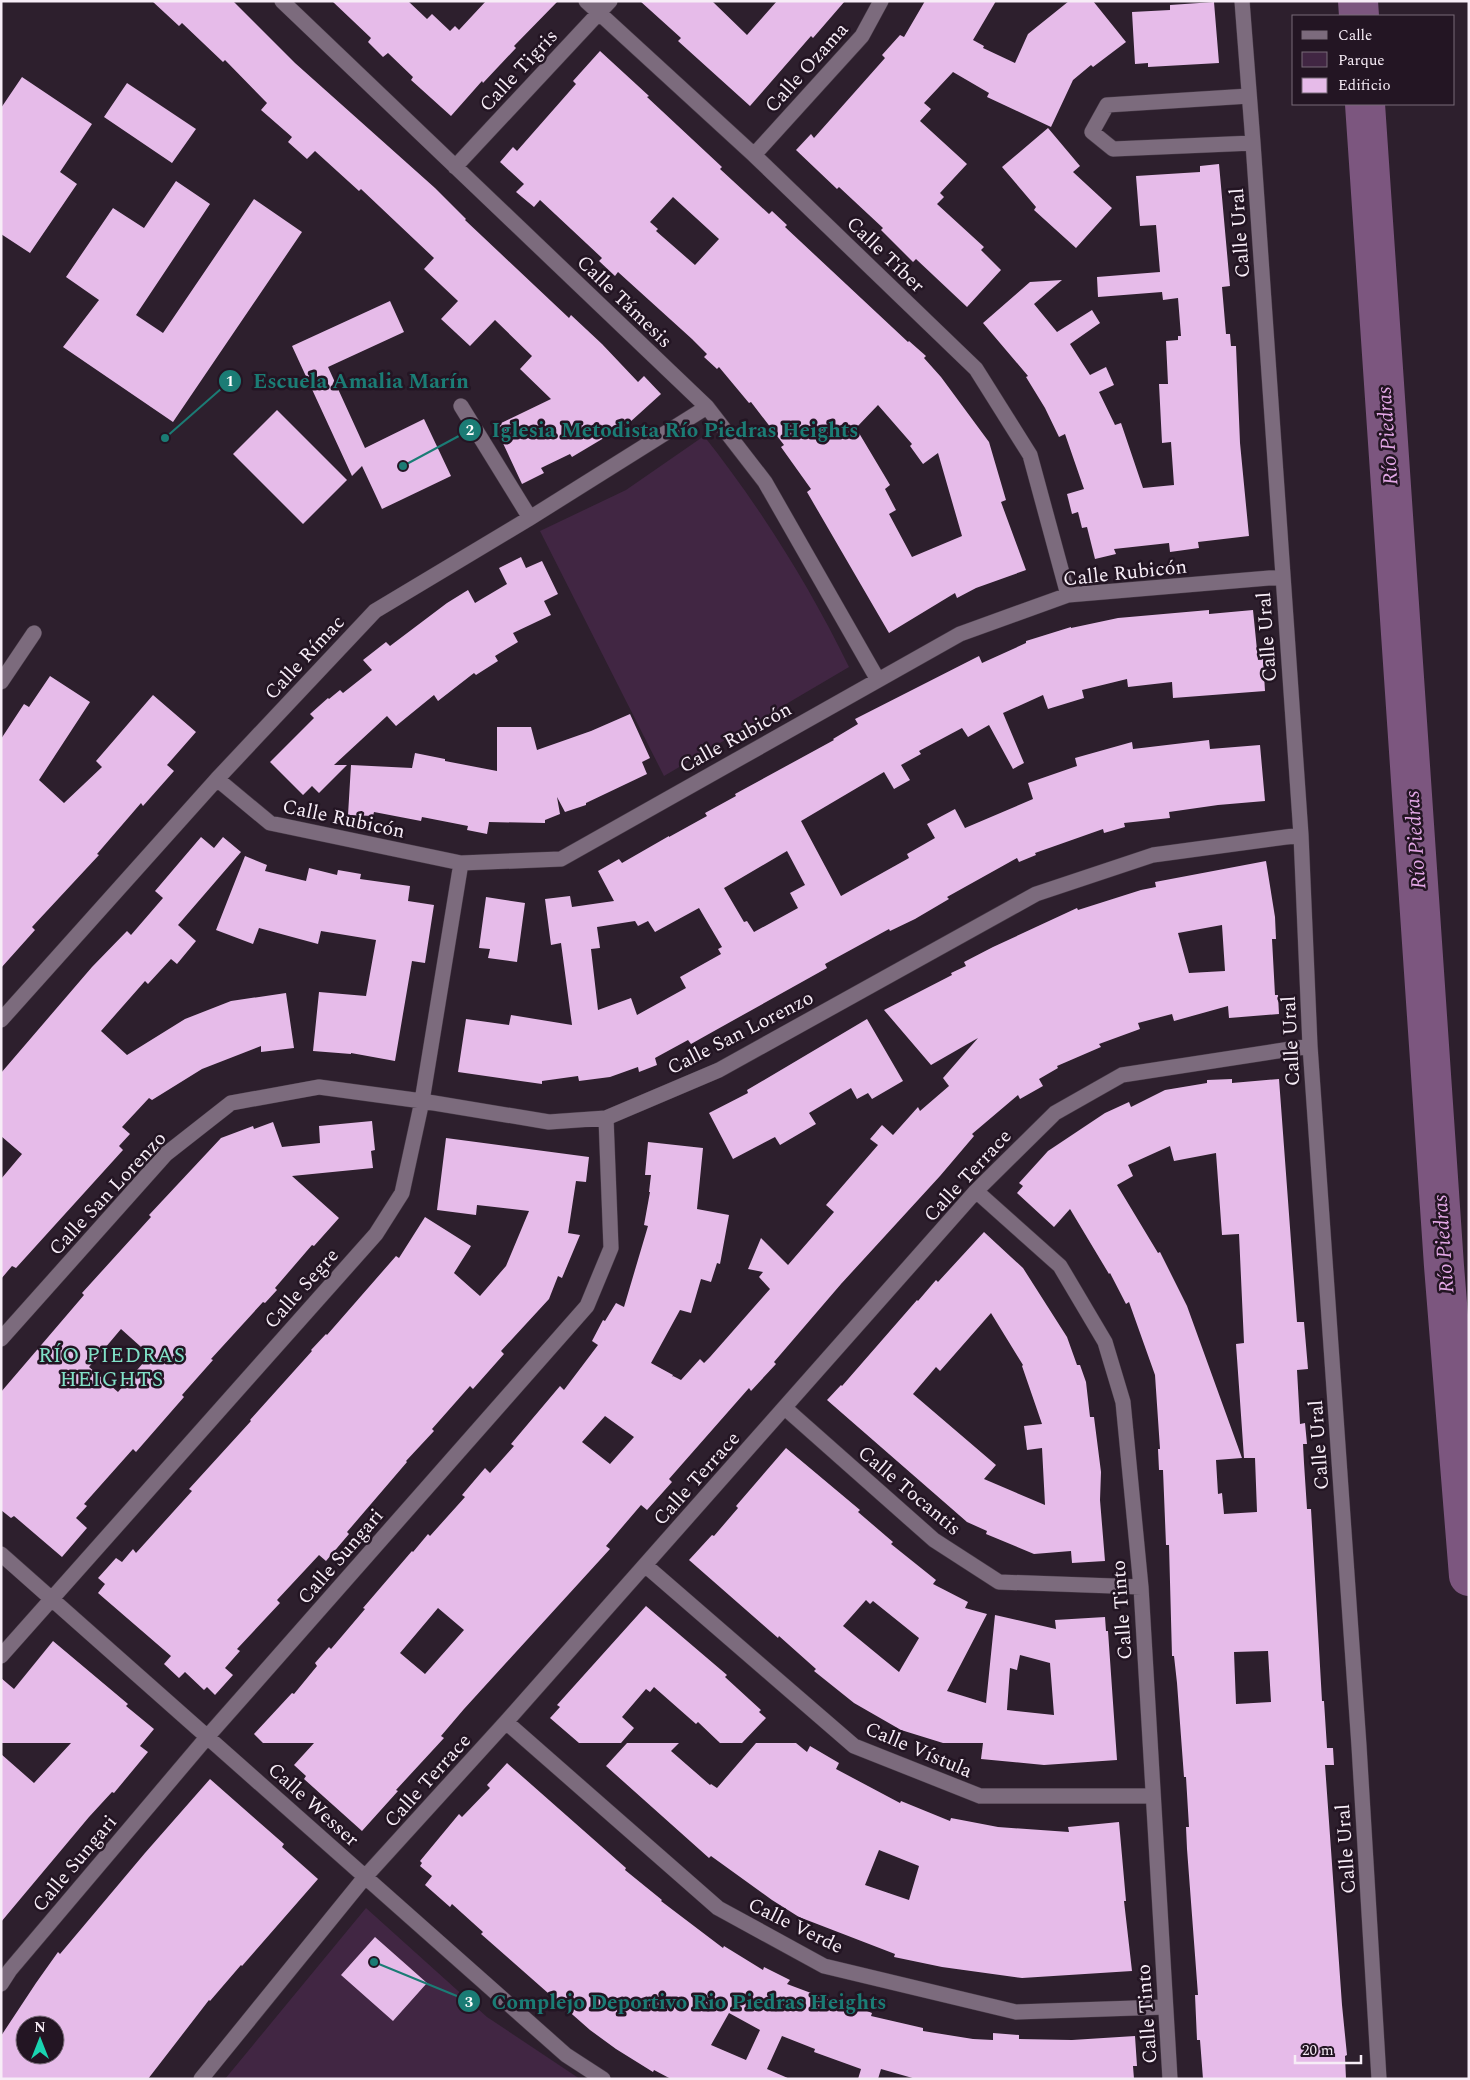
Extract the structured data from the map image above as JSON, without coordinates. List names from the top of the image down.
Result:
{
  "streets": {
    "street": [
      "Calle Ozama",
      "Calle Tigris",
      "Calle Ural",
      "Calle Tíber",
      "Calle Támesis",
      "Calle Rubicón",
      "Calle Rímac",
      "Calle San Lorenzo",
      "Calle Terrace",
      "Calle Segre",
      "Calle Tocantis",
      "Calle Sungari",
      "Calle Tinto",
      "Calle Vístula",
      "Calle Wesser",
      "Calle Verde"
    ]
  },
  "crossings": [
    ["Calle Ozama", "Calle Tíber"],
    ["Calle Tigris", "Calle Tíber"],
    ["Calle Tigris", "Calle Támesis"],
    ["Calle Ural", "Calle Rubicón"],
    ["Calle Ural", "Calle San Lorenzo"],
    ["Calle Ural", "Calle Terrace"],
    ["Calle Tíber", "Calle Rubicón"],
    ["Calle Támesis", "Calle Rubicón"],
    ["Calle Támesis", "Calle Rímac"],
    ["Calle Rubicón", "Calle Rímac"],
    ["Calle Rubicón", "Calle Segre"],
    ["Calle San Lorenzo", "Calle Segre"],
    ["Calle San Lorenzo", "Calle Sungari"],
    ["Calle Terrace", "Calle Tocantis"],
    ["Calle Terrace", "Calle Tinto"],
    ["Calle Terrace", "Calle Vístula"],
    ["Calle Terrace", "Calle Wesser"],
    ["Calle Terrace", "Calle Verde"],
    ["Calle Segre", "Calle Wesser"],
    ["Calle Tocantis", "Calle Tinto"],
    ["Calle Sungari", "Calle Wesser"],
    ["Calle Tinto", "Calle Vístula"],
    ["Calle Tinto", "Calle Verde"]
  ],
  "districts": ["RÍO PIEDRAS HEIGHTS"],
  "water": ["Río Piedras"],
  "places": ["Escuela Amalia Marín", "Iglesia Metodista Río Piedras Heights", "Complejo Deportivo Rio Piedras Heights"],
  "legend": ["Calle", "Parque", "Edificio"],
  "scale_bar": "20 m",
  "north": "top"
}
